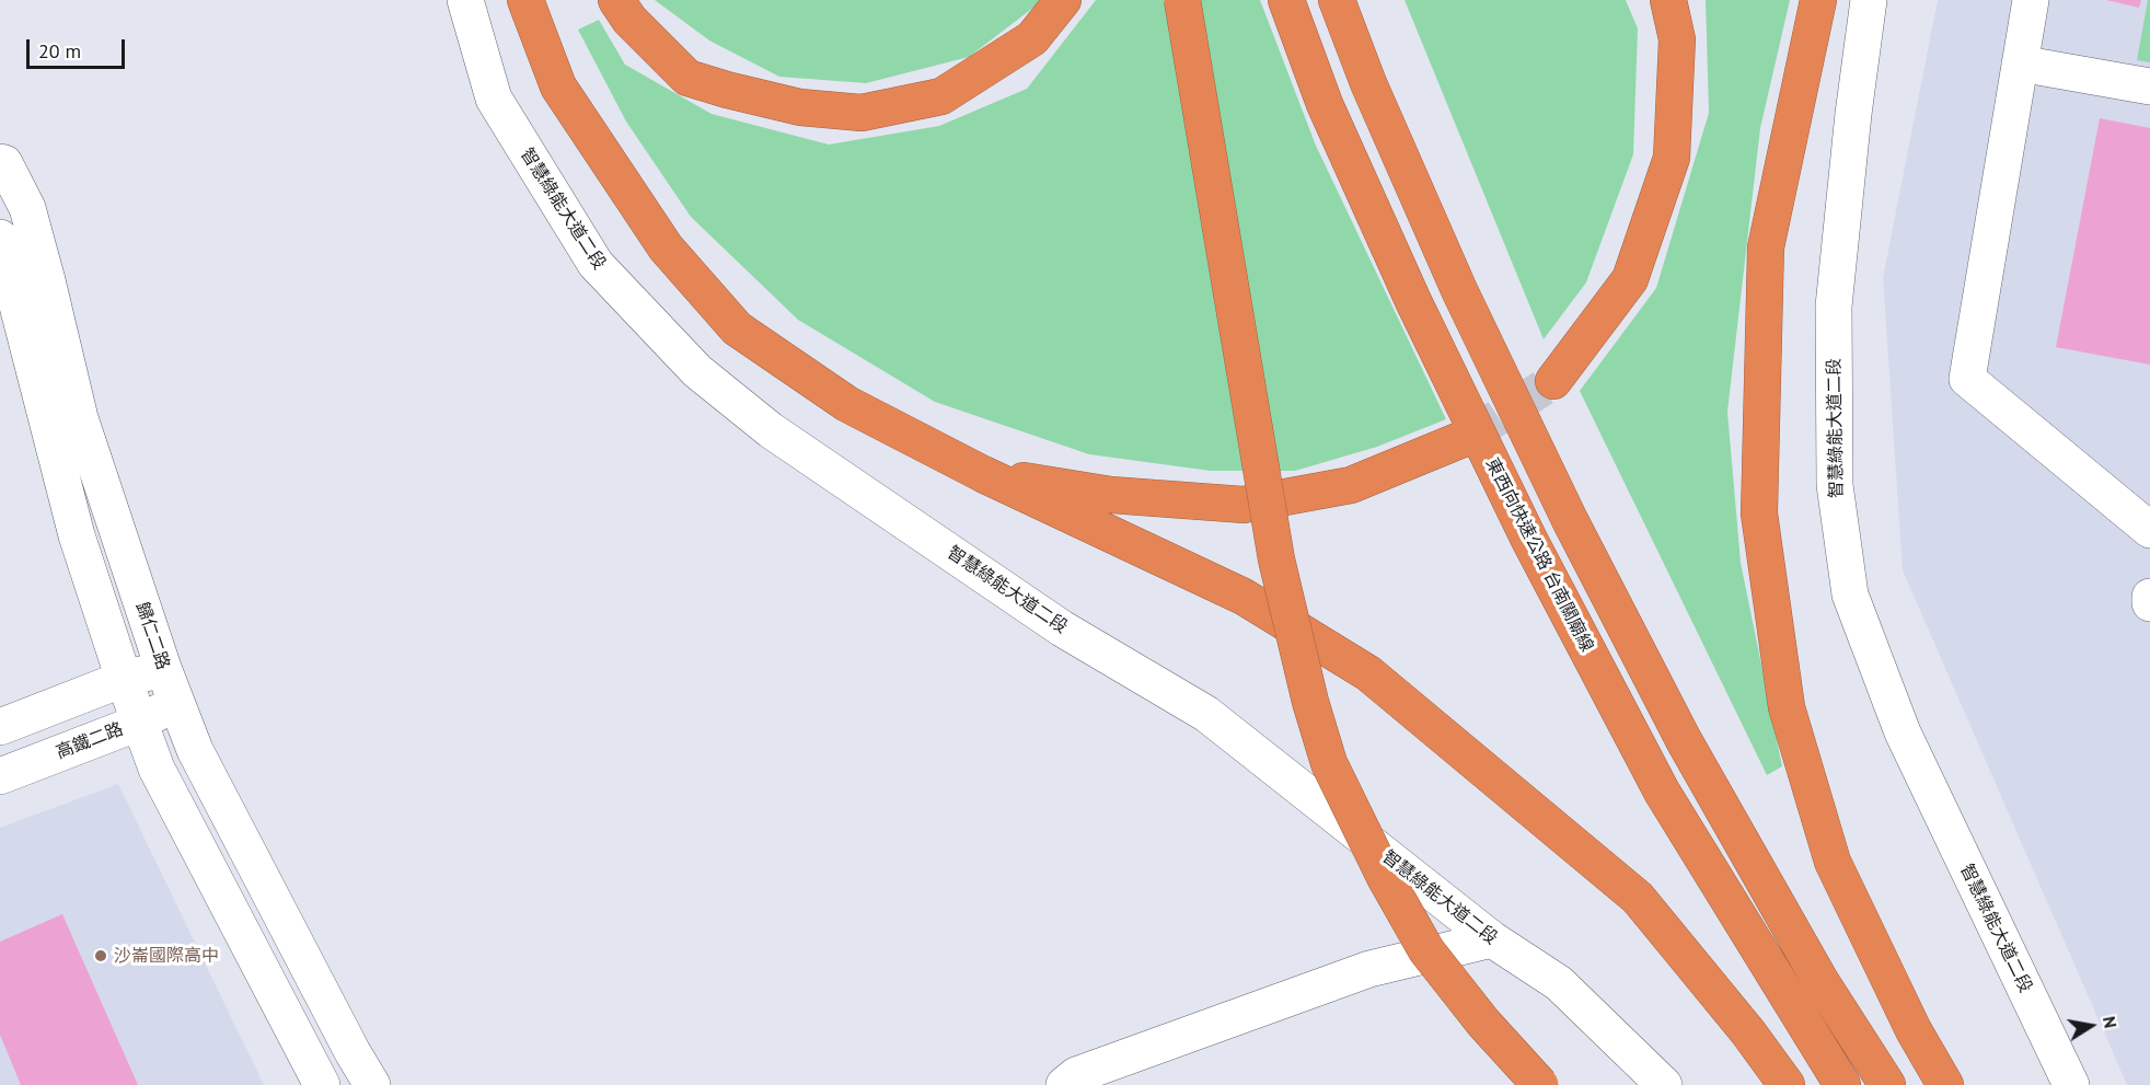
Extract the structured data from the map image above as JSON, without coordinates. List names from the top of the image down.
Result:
{
  "streets": {
    "highway": ["東西向快速公路 台南關廟線"],
    "street": ["智慧綠能大道二段", "歸仁二路", "高鐵二路"]
  },
  "crossings": [
    ["歸仁二路", "高鐵二路"]
  ],
  "places": ["沙崙國際高中"],
  "scale_bar": "20 m",
  "north": "right"
}
